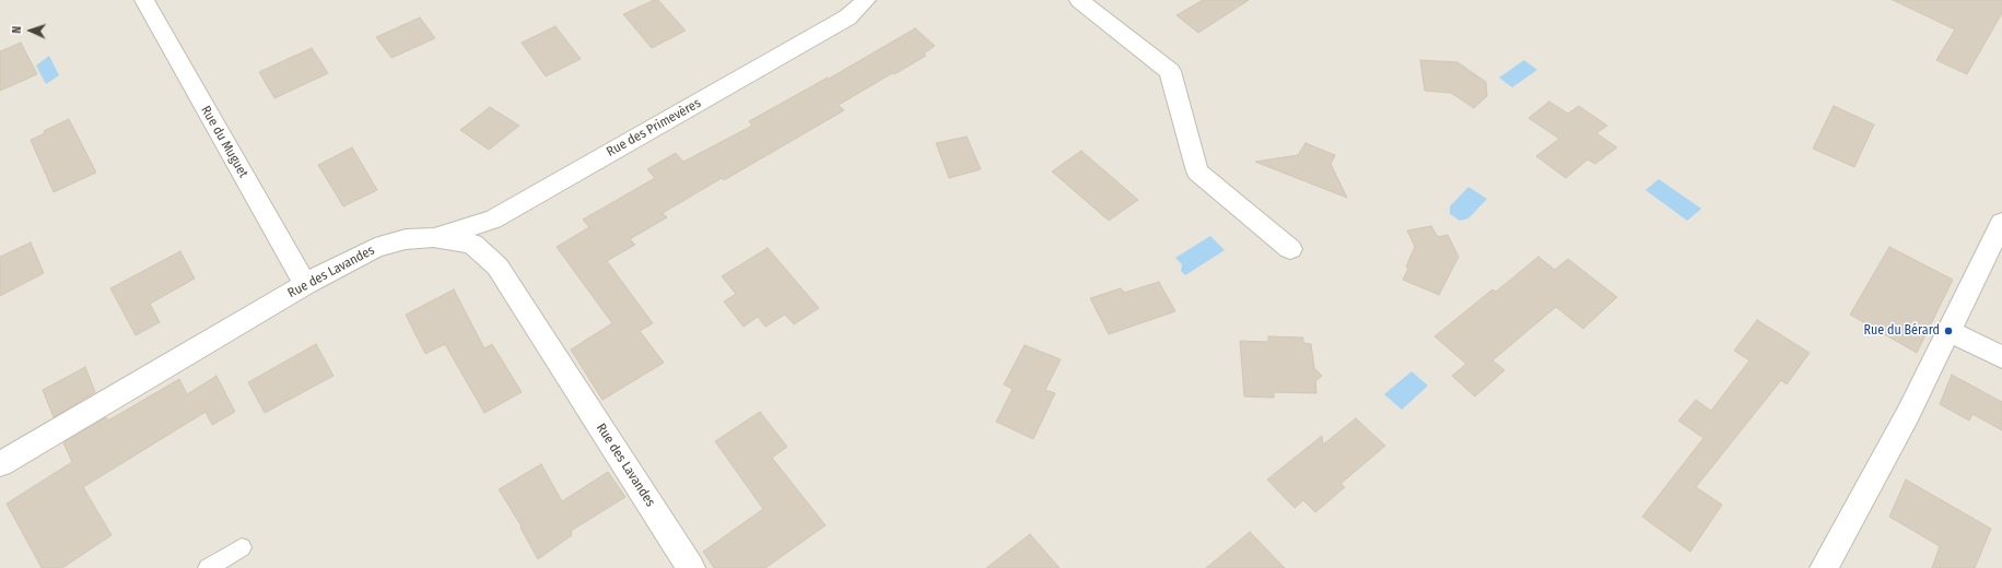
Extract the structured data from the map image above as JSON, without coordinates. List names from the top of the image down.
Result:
{
  "streets": {
    "street": ["Rue des Primevères", "Rue du Muguet", "Rue des Lavandes"]
  },
  "crossings": [
    ["Rue des Primevères", "Rue des Lavandes"],
    ["Rue du Muguet", "Rue des Lavandes"]
  ],
  "places": ["Rue du Bérard"],
  "north": "left"
}
